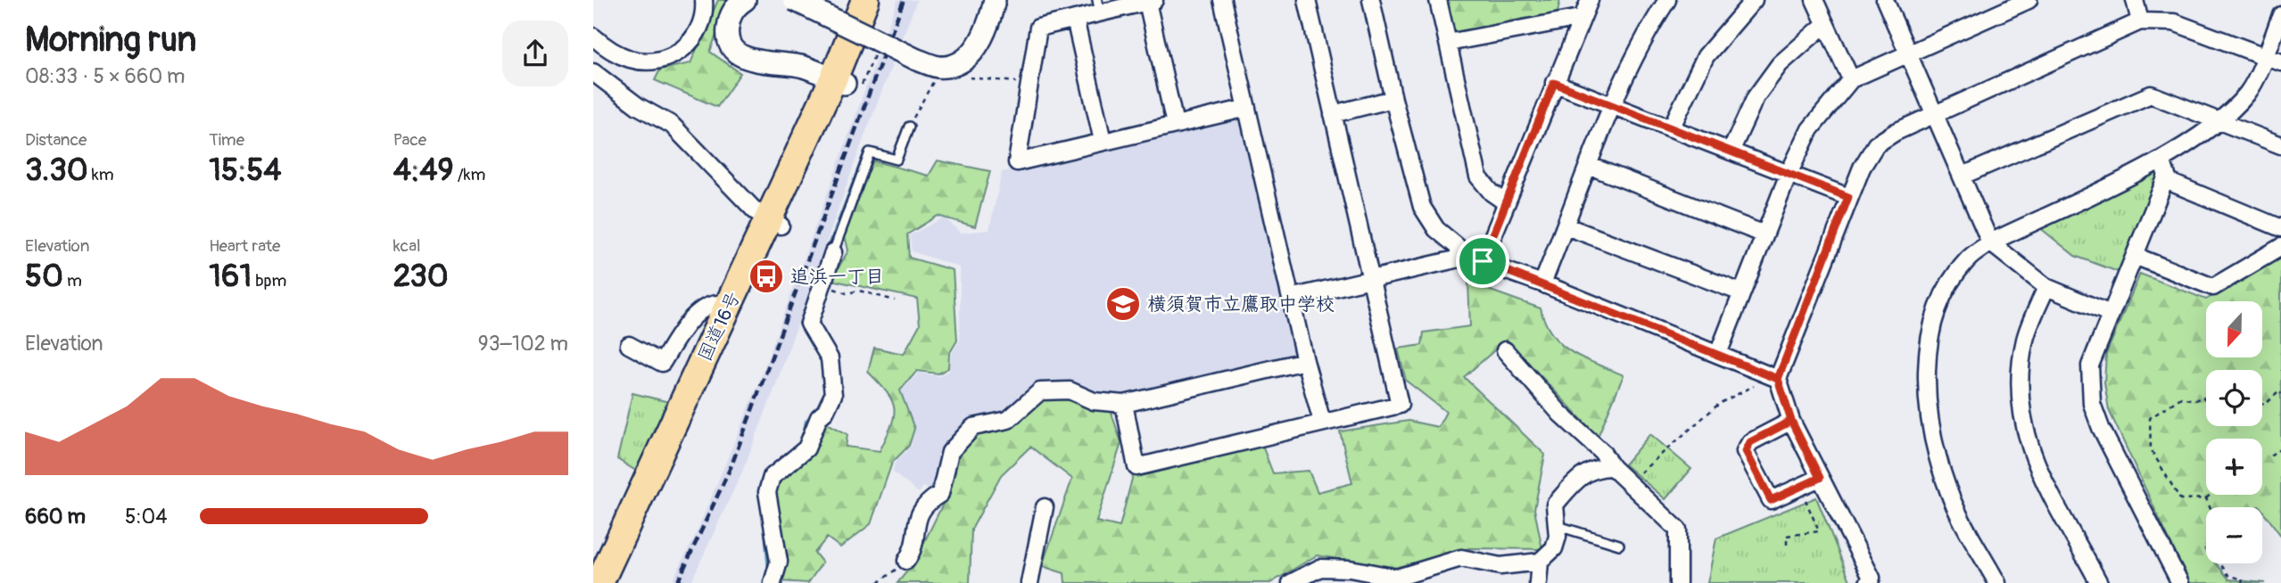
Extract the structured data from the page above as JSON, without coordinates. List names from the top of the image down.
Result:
{
  "streets": {
    "highway": ["国道16号"]
  },
  "places": {
    "bus stop": ["追浜一丁目"],
    "school or university": ["横須賀市立鷹取中学校"]
  },
  "north": "bottom",
  "page": {
    "heading": ["Morning run", "08:33 · 5 × 660 m"],
    "stats": [
      ["Distance", "3.30 km"],
      ["Time", "15:54"],
      ["Pace", "4:49 /km"],
      ["Elevation", "50 m"],
      ["Heart rate", "161 bpm"],
      ["kcal", "230"]
    ],
    "map_buttons": ["+", "−"],
    "chart": ["Elevation", "93–102 m"],
    "list": [
      {
        "name": "660 m",
        "note": "5:04"
      }
    ]
  }
}
